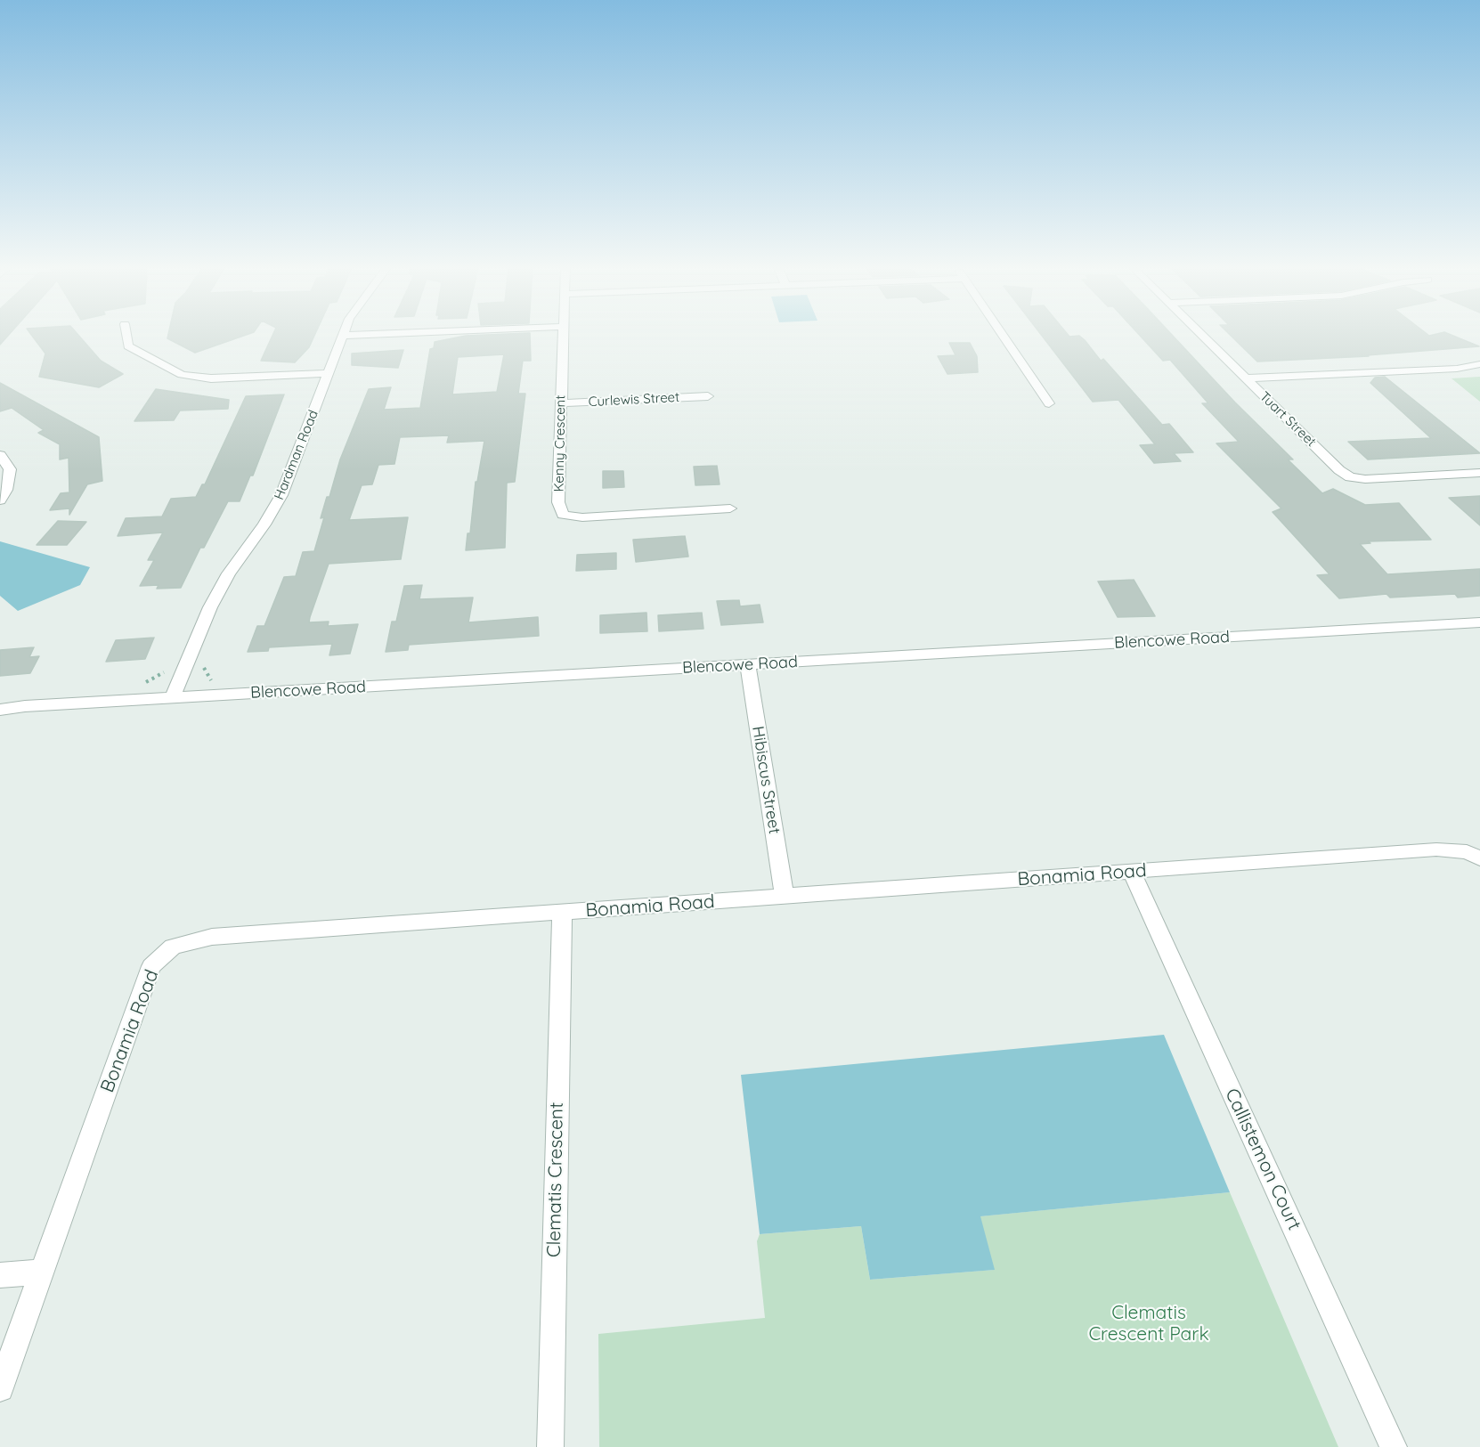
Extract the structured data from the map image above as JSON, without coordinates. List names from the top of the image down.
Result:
{
  "streets": {
    "street": [
      "Curlewis Street",
      "Tuart Street",
      "Kenny Crescent",
      "Hardman Road",
      "Blencowe Road",
      "Hibiscus Street",
      "Bonamia Road",
      "Callistemon Court",
      "Clematis Crescent"
    ]
  },
  "crossings": [
    ["Curlewis Street", "Kenny Crescent"],
    ["Hardman Road", "Blencowe Road"],
    ["Blencowe Road", "Hibiscus Street"],
    ["Hibiscus Street", "Bonamia Road"],
    ["Bonamia Road", "Callistemon Court"],
    ["Bonamia Road", "Clematis Crescent"]
  ],
  "parks": ["Clematis Crescent Park"]
}
